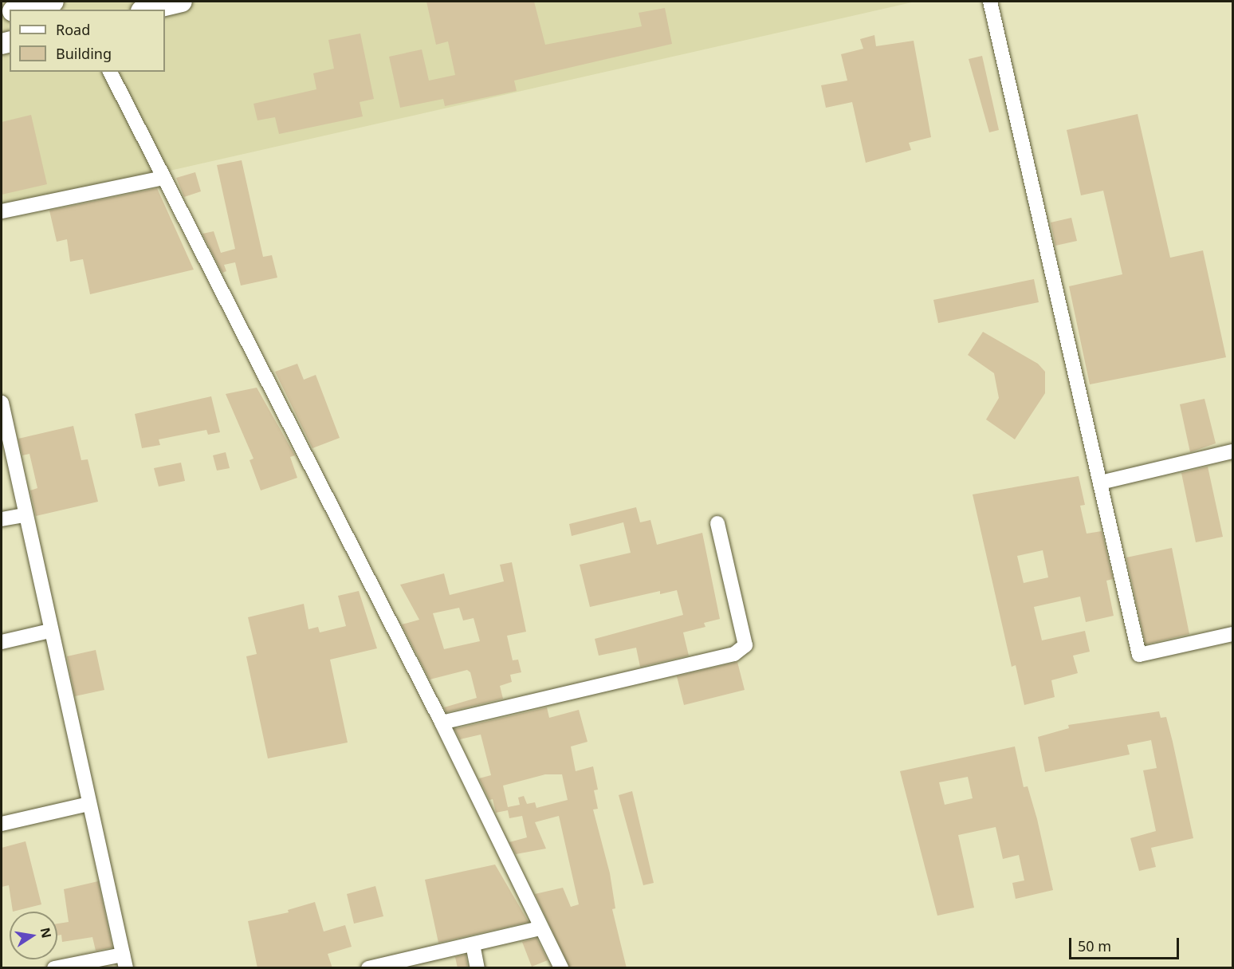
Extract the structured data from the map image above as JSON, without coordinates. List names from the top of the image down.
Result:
{
  "legend": ["Road", "Building"],
  "scale_bar": "50 m",
  "north": "right"
}
